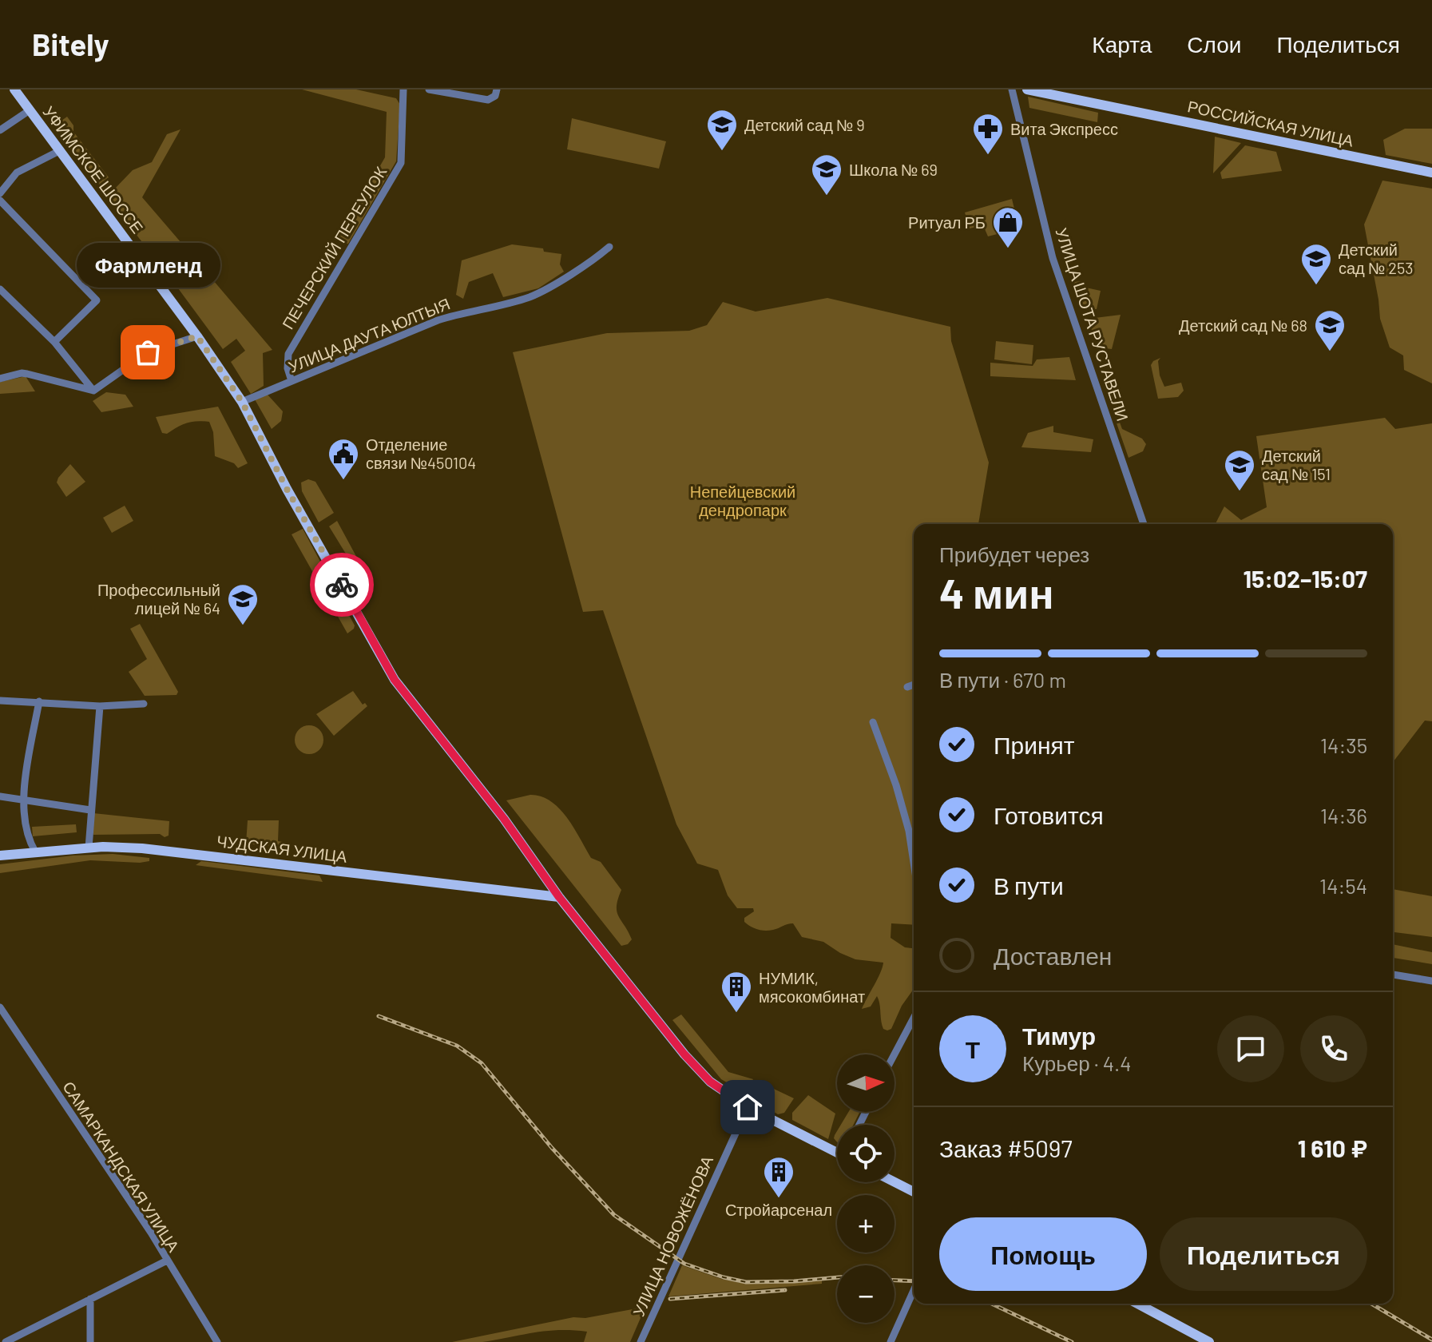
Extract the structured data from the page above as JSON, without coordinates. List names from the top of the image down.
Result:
{
  "streets": {
    "main road": ["РОССИЙСКАЯ УЛИЦА", "УФИМСКОЕ ШОССЕ", "ЧУДСКАЯ УЛИЦА"],
    "street": [
      "ПЕЧЕРСКИЙ ПЕРЕУЛОК",
      "УЛИЦА ШОТА РУСТАВЕЛИ",
      "УЛИЦА ДАУТА ЮЛТЫЯ",
      "САМАРКАНДСКАЯ УЛИЦА",
      "УЛИЦА НОВОЖЁНОВА"
    ]
  },
  "crossings": [
    ["УФИМСКОЕ ШОССЕ", "УЛИЦА ДАУТА ЮЛТЫЯ"],
    ["УФИМСКОЕ ШОССЕ", "ЧУДСКАЯ УЛИЦА"],
    ["УФИМСКОЕ ШОССЕ", "УЛИЦА НОВОЖЁНОВА"],
    ["ПЕЧЕРСКИЙ ПЕРЕУЛОК", "УЛИЦА ДАУТА ЮЛТЫЯ"]
  ],
  "parks": ["Непейцевский дендропарк"],
  "places": {
    "school or university": [
      "Детский сад № 9",
      "Школа № 69",
      "Детский сад № 253",
      "Детский сад № 68",
      "Детский сад № 151",
      "Профессильный лицей № 64"
    ],
    "pharmacy": ["Вита Экспресс"],
    "shop": ["Ритуал РБ"],
    "other": ["Фармленд"],
    "public building": ["Отделение связи №450104"],
    "building": ["НУМИК, мясокомбинат", "Стройарсенал"]
  },
  "north": "right",
  "page": {
    "header": "Bitely",
    "nav": ["Карта", "Слои", "Поделиться"],
    "bubble": "Фармленд",
    "heading": ["4 мин", "Прибудет через", "15:02–15:07"],
    "panel": [
      "Тимур",
      "Курьер · 4.4",
      "Заказ #5097",
      "1 610 ₽"
    ],
    "bar": "В пути · 670 m",
    "list": [
      ["Принят", "14:35"],
      ["Готовится", "14:36"],
      ["В пути", "14:54"],
      "Доставлен"
    ],
    "round": "Т",
    "map_buttons": ["+", "−"],
    "buttons": ["Помощь", "Поделиться"]
  }
}
